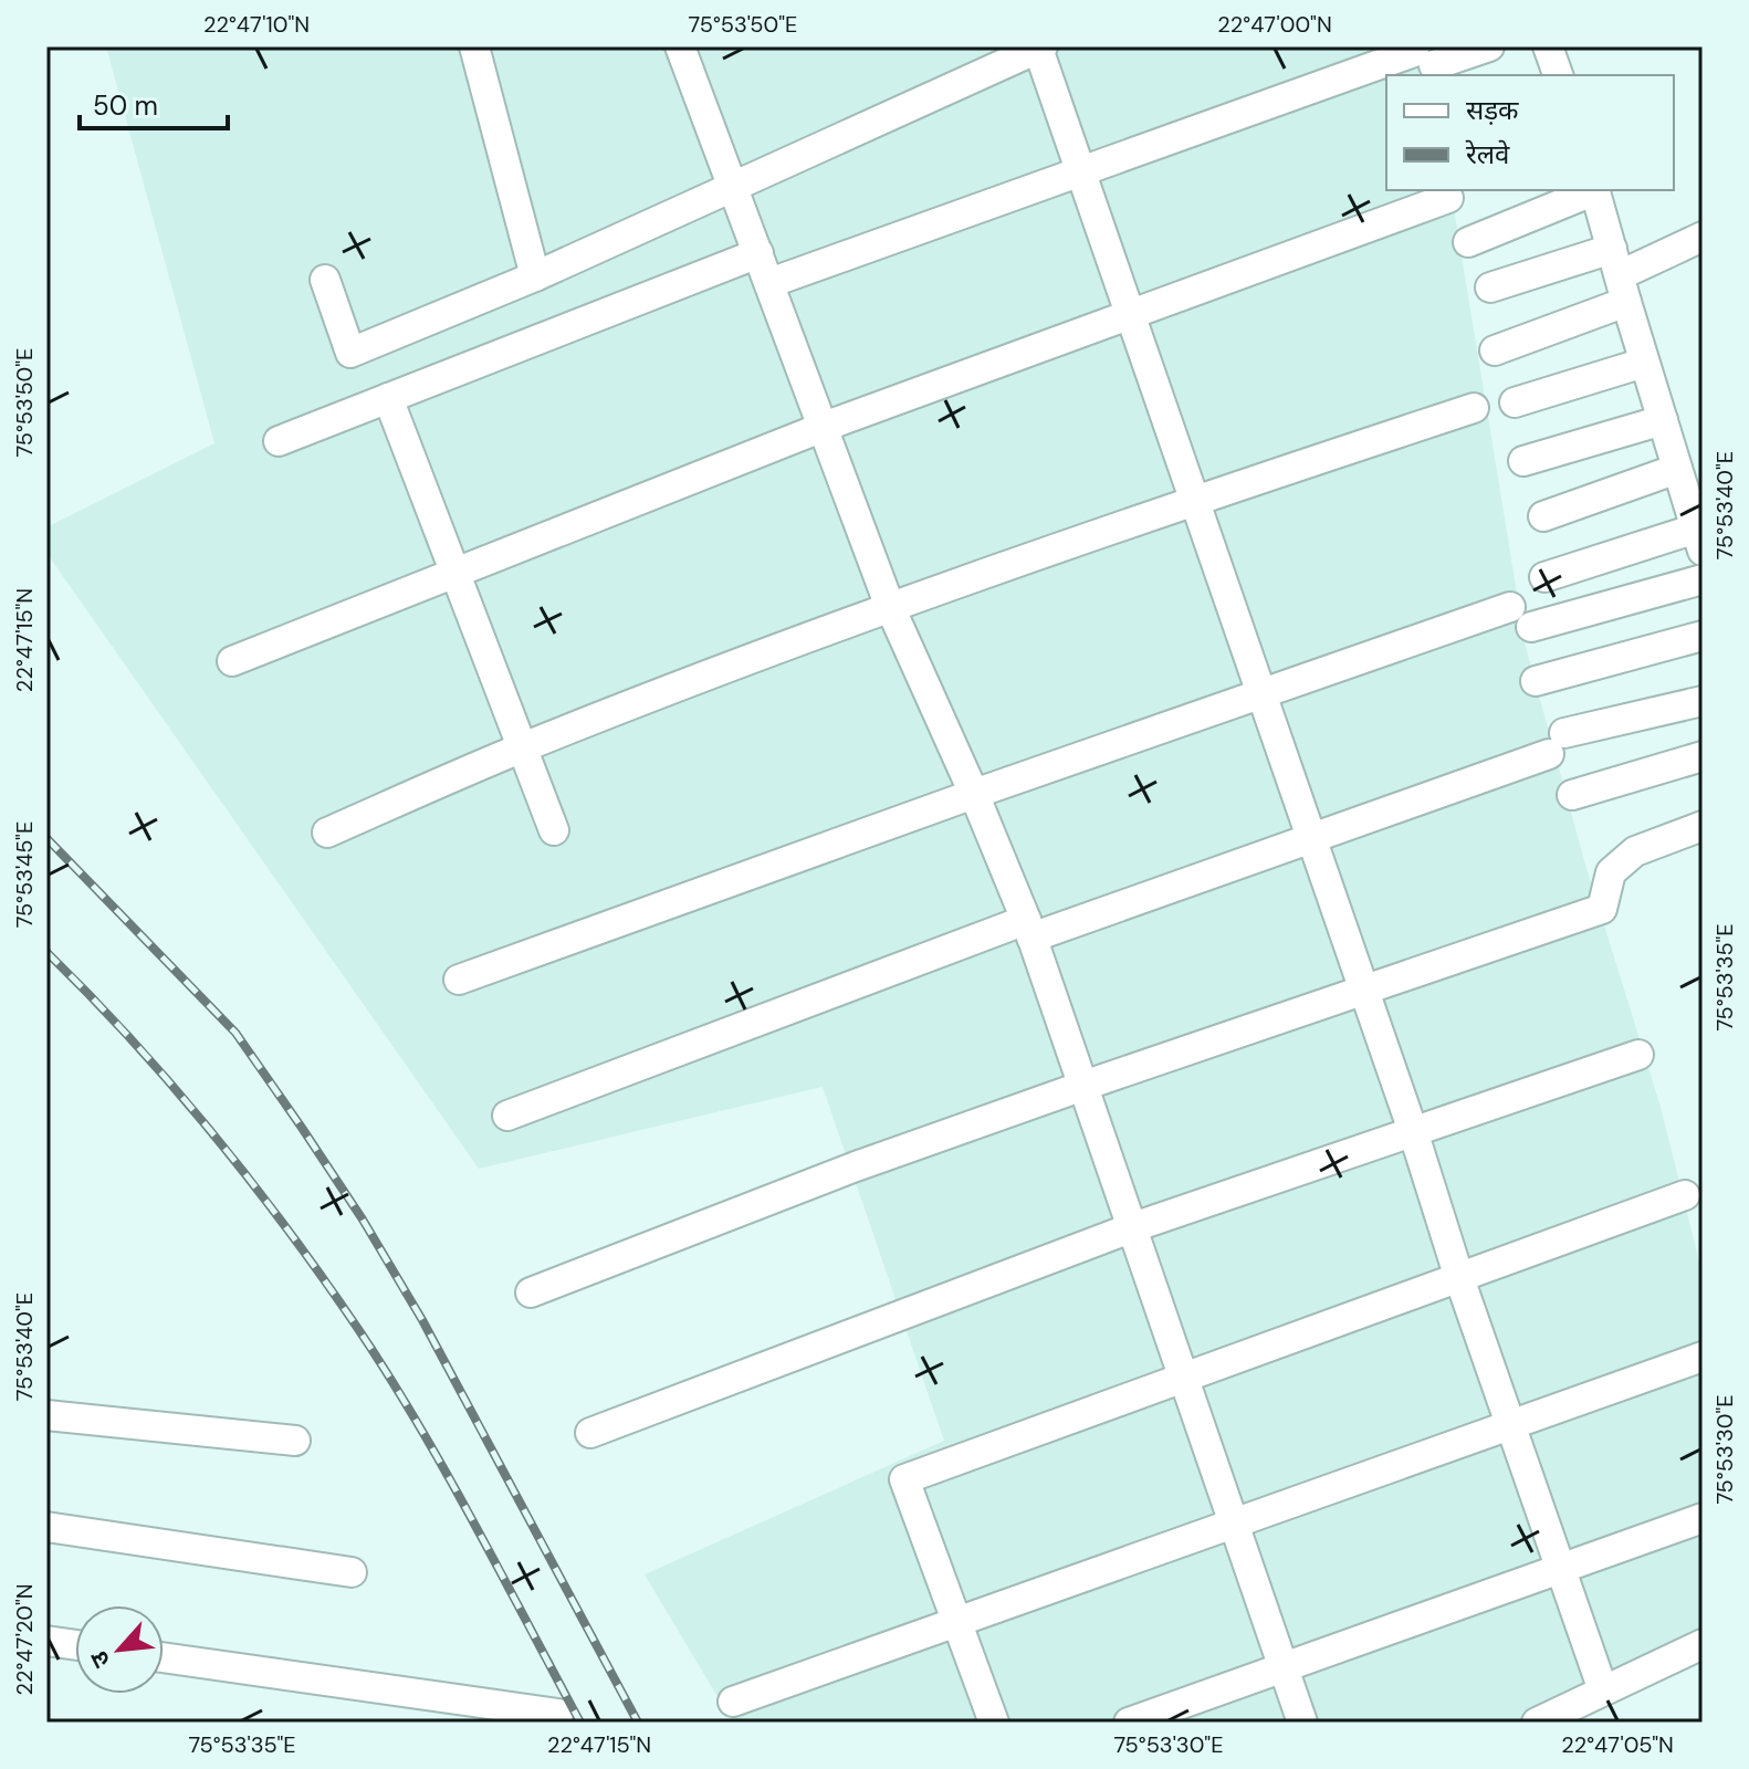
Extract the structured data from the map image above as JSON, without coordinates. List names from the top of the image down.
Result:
{
  "legend": ["सड़क", "रेलवे"],
  "scale_bar": "50 m",
  "north": "bottom left",
  "coordinates": [
    "22°47'10\"N",
    "75°53'50\"E",
    "22°47'00\"N",
    "75°53'40\"E",
    "22°47'15\"N",
    "75°53'45\"E",
    "75°53'35\"E",
    "75°53'30\"E",
    "22°47'20\"N",
    "22°47'05\"N"
  ]
}
